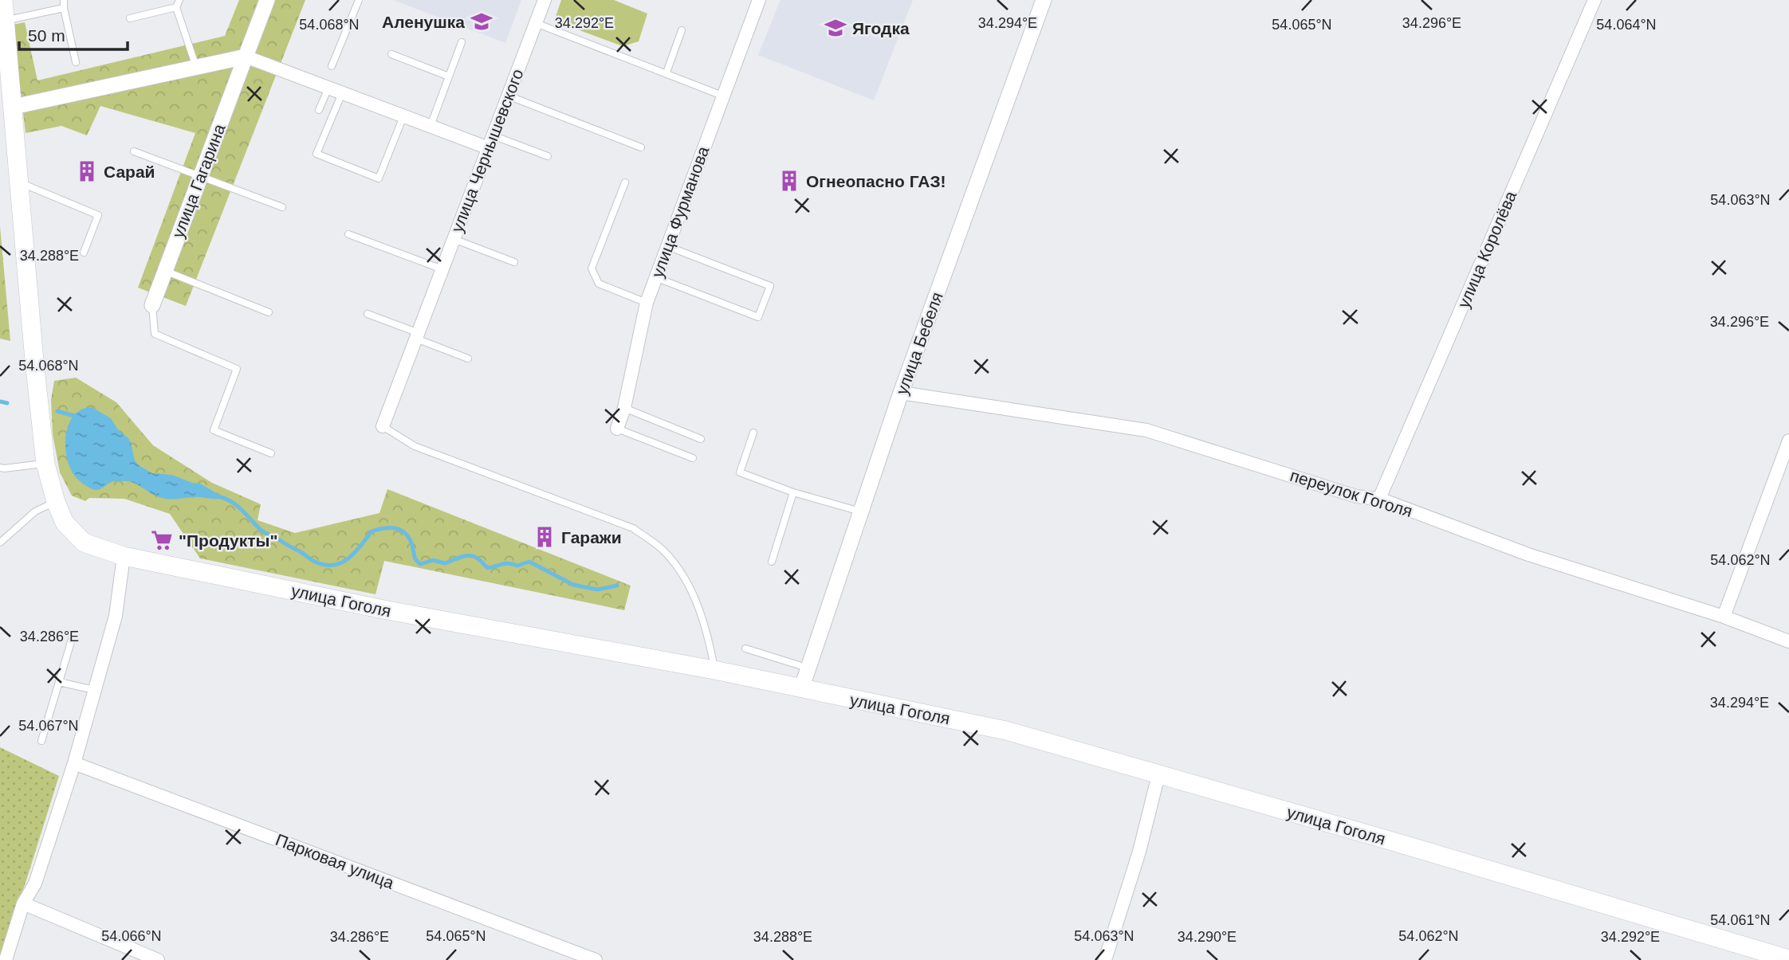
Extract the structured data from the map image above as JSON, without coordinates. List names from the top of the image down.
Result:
{
  "streets": {
    "main road": ["улица Гоголя"],
    "street": [
      "улица Чернышевского",
      "улица Гагарина",
      "улица Фурманова",
      "улица Королёва",
      "улица Бебеля",
      "переулок Гоголя",
      "Парковая улица"
    ]
  },
  "crossings": [
    ["улица Королёва", "переулок Гоголя"],
    ["улица Бебеля", "переулок Гоголя"],
    ["улица Бебеля", "улица Гоголя"]
  ],
  "places": {
    "school or university": ["Аленушка", "Ягодка"],
    "building": ["Сарай", "Огнеопасно ГАЗ!", "Гаражи"],
    "supermarket": ["\"Продукты\""]
  },
  "scale_bar": "50 m",
  "coordinates": [
    "34.292°E",
    "34.294°E",
    "34.296°E",
    "54.068°N",
    "54.065°N",
    "54.064°N",
    "54.063°N",
    "34.288°E",
    "54.062°N",
    "34.286°E",
    "54.067°N",
    "54.061°N",
    "54.066°N",
    "34.290°E"
  ]
}
